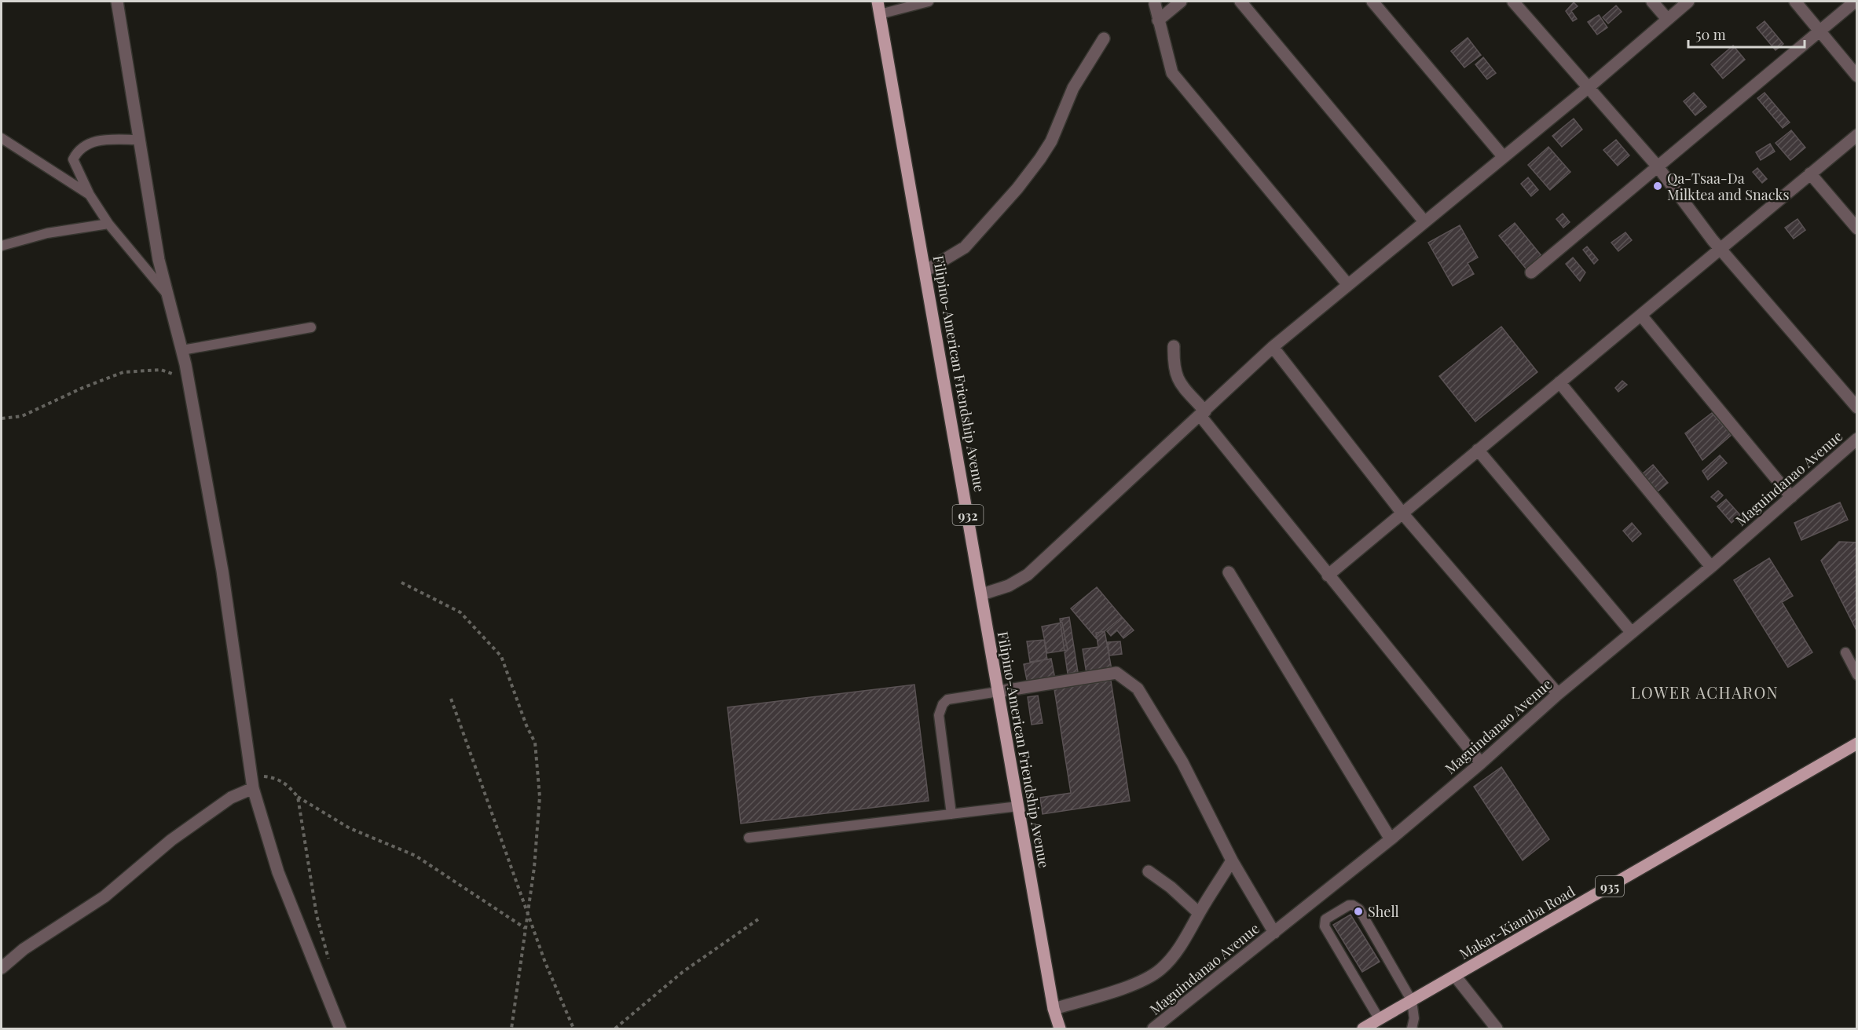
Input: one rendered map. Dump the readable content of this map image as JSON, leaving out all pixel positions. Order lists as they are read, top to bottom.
{
  "streets": {
    "main road": [
      "Filipino-American Friendship Avenue",
      "932",
      "935",
      "Makar-Kiamba Road"
    ],
    "street": ["Maguindanao Avenue"]
  },
  "districts": ["LOWER ACHARON"],
  "places": ["Qa-Tsaa-Da Milktea and Snacks", "Shell"],
  "scale_bar": "50 m"
}
